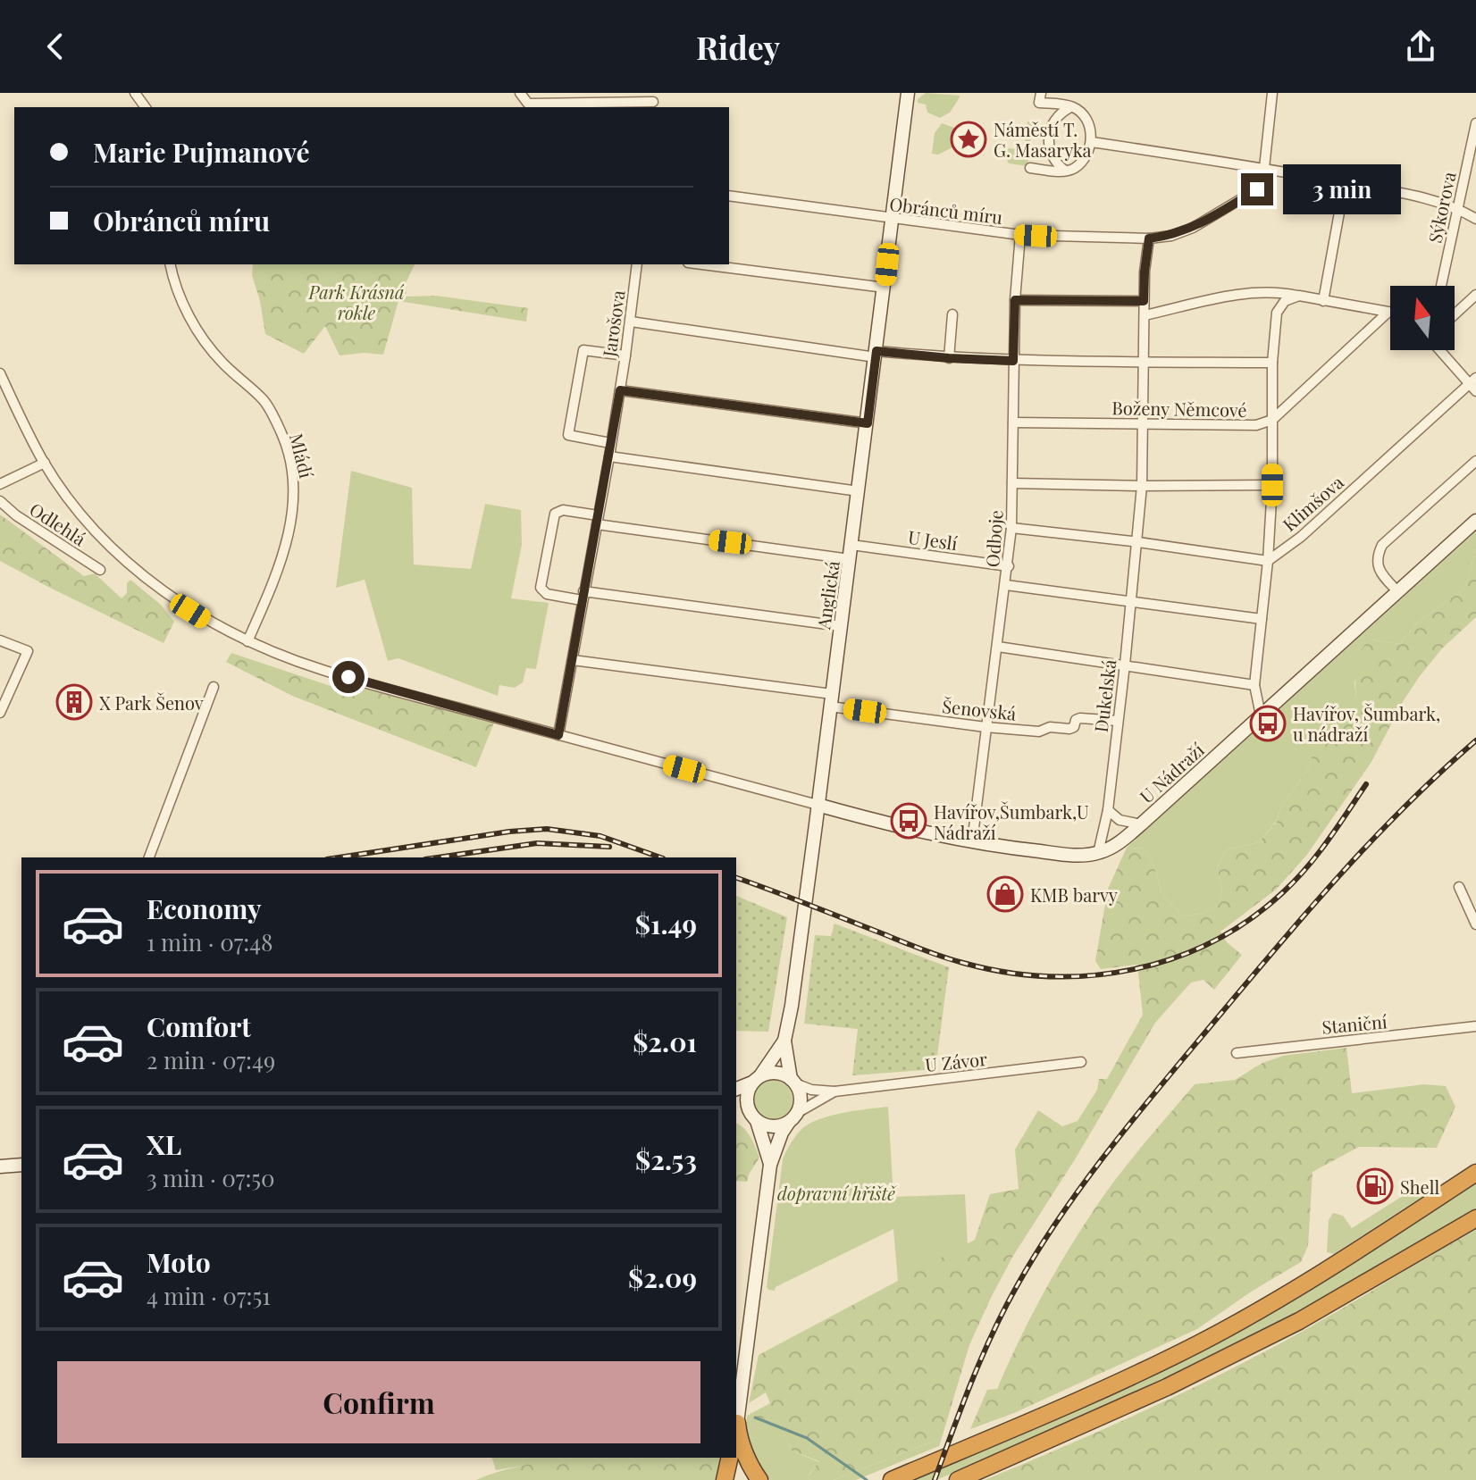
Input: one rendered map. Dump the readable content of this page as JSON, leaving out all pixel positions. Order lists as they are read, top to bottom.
{
  "streets": {
    "street": [
      "Sýkorova",
      "Obránců míru",
      "Jarošova",
      "Boženy Němcové",
      "Mládí",
      "Klimšova",
      "Odlehlá",
      "Odboje",
      "U Jeslí",
      "Anglická",
      "Dukelská",
      "Šenovská",
      "U Nádraží",
      "Staniční",
      "U Závor"
    ]
  },
  "crossings": [
    ["Obránců míru", "Odboje"],
    ["Obránců míru", "Anglická"],
    ["Obránců míru", "Dukelská"],
    ["Jarošova", "Šenovská"],
    ["Boženy Němcové", "Odboje"],
    ["Boženy Němcové", "Dukelská"],
    ["Odboje", "U Jeslí"],
    ["Odboje", "Šenovská"],
    ["U Jeslí", "Anglická"],
    ["Anglická", "Šenovská"],
    ["Anglická", "U Závor"],
    ["Dukelská", "Šenovská"],
    ["Dukelská", "U Nádraží"]
  ],
  "parks": ["Park Krásná rokle", "dopravní hřiště"],
  "places": {
    "place": ["Náměstí T. G. Masaryka"],
    "building": ["X Park Šenov"],
    "bus stop": ["Havířov, Šumbark, u nádraží", "Havířov,Šumbark,U Nádraží"],
    "shop": ["KMB barvy"],
    "fuel station": ["Shell"]
  },
  "north": "top",
  "page": {
    "header": "Ridey",
    "banner": ["Marie Pujmanové", "Obránců míru"],
    "bubble": "3 min",
    "list": [
      {
        "name": "Economy",
        "note": "1 min · 07:48",
        "value": "$1.49"
      },
      {
        "name": "Comfort",
        "note": "2 min · 07:49",
        "value": "$2.01"
      },
      {
        "name": "XL",
        "note": "3 min · 07:50",
        "value": "$2.53"
      },
      {
        "name": "Moto",
        "note": "4 min · 07:51",
        "value": "$2.09"
      }
    ],
    "buttons": "Confirm"
  }
}
